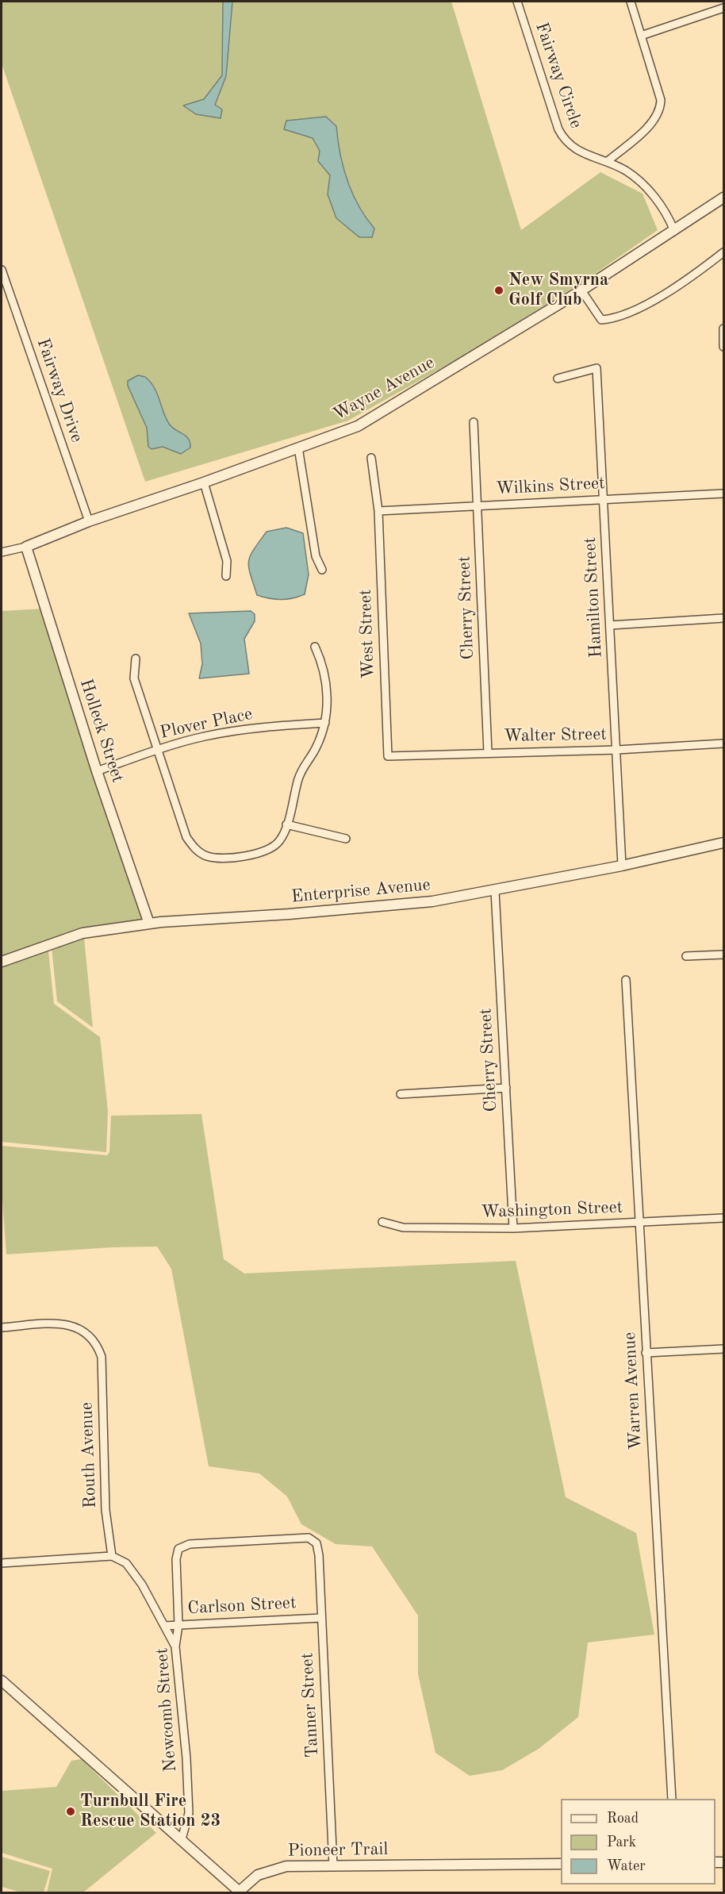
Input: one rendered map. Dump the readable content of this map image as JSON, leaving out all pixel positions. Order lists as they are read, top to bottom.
{
  "streets": {
    "street": [
      "Fairway Circle",
      "Wayne Avenue",
      "Fairway Drive",
      "Wilkins Street",
      "Hamilton Street",
      "Cherry Street",
      "West Street",
      "Plover Place",
      "Holleck Street",
      "Walter Street",
      "Enterprise Avenue",
      "Washington Street",
      "Warren Avenue",
      "Routh Avenue",
      "Carlson Street",
      "Tanner Street",
      "Newcomb Street",
      "Pioneer Trail"
    ]
  },
  "crossings": [
    ["Fairway Circle", "Wayne Avenue"],
    ["Wayne Avenue", "Fairway Drive"],
    ["Wayne Avenue", "Holleck Street"],
    ["Wilkins Street", "Hamilton Street"],
    ["Wilkins Street", "Cherry Street"],
    ["Wilkins Street", "West Street"],
    ["Hamilton Street", "Walter Street"],
    ["Hamilton Street", "Enterprise Avenue"],
    ["Cherry Street", "Walter Street"],
    ["Cherry Street", "Enterprise Avenue"],
    ["Cherry Street", "Washington Street"],
    ["West Street", "Walter Street"],
    ["Plover Place", "Holleck Street"],
    ["Holleck Street", "Enterprise Avenue"],
    ["Washington Street", "Warren Avenue"],
    ["Carlson Street", "Tanner Street"],
    ["Carlson Street", "Newcomb Street"],
    ["Tanner Street", "Newcomb Street"],
    ["Tanner Street", "Pioneer Trail"],
    ["Newcomb Street", "Pioneer Trail"]
  ],
  "places": ["New Smyrna Golf Club", "Turnbull Fire Rescue Station 23"],
  "legend": ["Road", "Park", "Water"]
}
